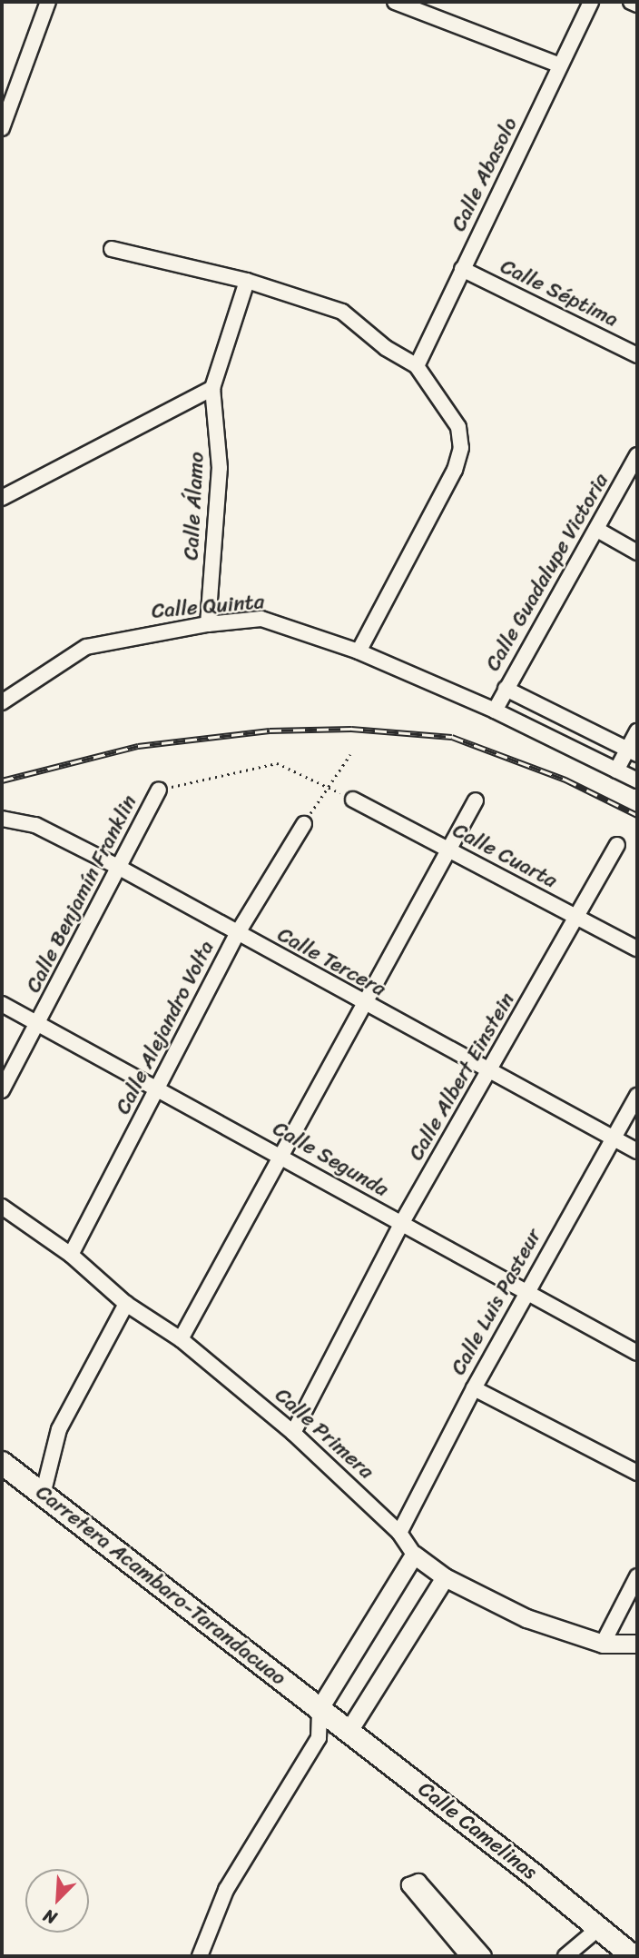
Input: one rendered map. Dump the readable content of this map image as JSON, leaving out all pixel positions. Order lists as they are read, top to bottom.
{
  "streets": {
    "main road": ["Carretera Acambaro-Tarandacuao", "Calle Camelinas"],
    "street": [
      "Calle Abasolo",
      "Calle Séptima",
      "Calle Álamo",
      "Calle Guadalupe Victoria",
      "Calle Quinta",
      "Calle Cuarta",
      "Calle Benjamín Franklin",
      "Calle Tercera",
      "Calle Alejandro Volta",
      "Calle Albert Einstein",
      "Calle Segunda",
      "Calle Luis Pasteur",
      "Calle Primera"
    ]
  },
  "crossings": [
    ["Calle Abasolo", "Calle Séptima"],
    ["Calle Álamo", "Calle Quinta"],
    ["Calle Guadalupe Victoria", "Calle Quinta"],
    ["Calle Cuarta", "Calle Albert Einstein"],
    ["Calle Benjamín Franklin", "Calle Tercera"],
    ["Calle Benjamín Franklin", "Calle Segunda"],
    ["Calle Tercera", "Calle Alejandro Volta"],
    ["Calle Tercera", "Calle Albert Einstein"],
    ["Calle Tercera", "Calle Luis Pasteur"],
    ["Calle Alejandro Volta", "Calle Segunda"],
    ["Calle Alejandro Volta", "Calle Primera"],
    ["Calle Albert Einstein", "Calle Segunda"],
    ["Calle Albert Einstein", "Calle Primera"],
    ["Calle Segunda", "Calle Luis Pasteur"],
    ["Calle Luis Pasteur", "Calle Primera"],
    ["Carretera Acambaro-Tarandacuao", "Calle Camelinas"]
  ],
  "north": "bottom left"
}
